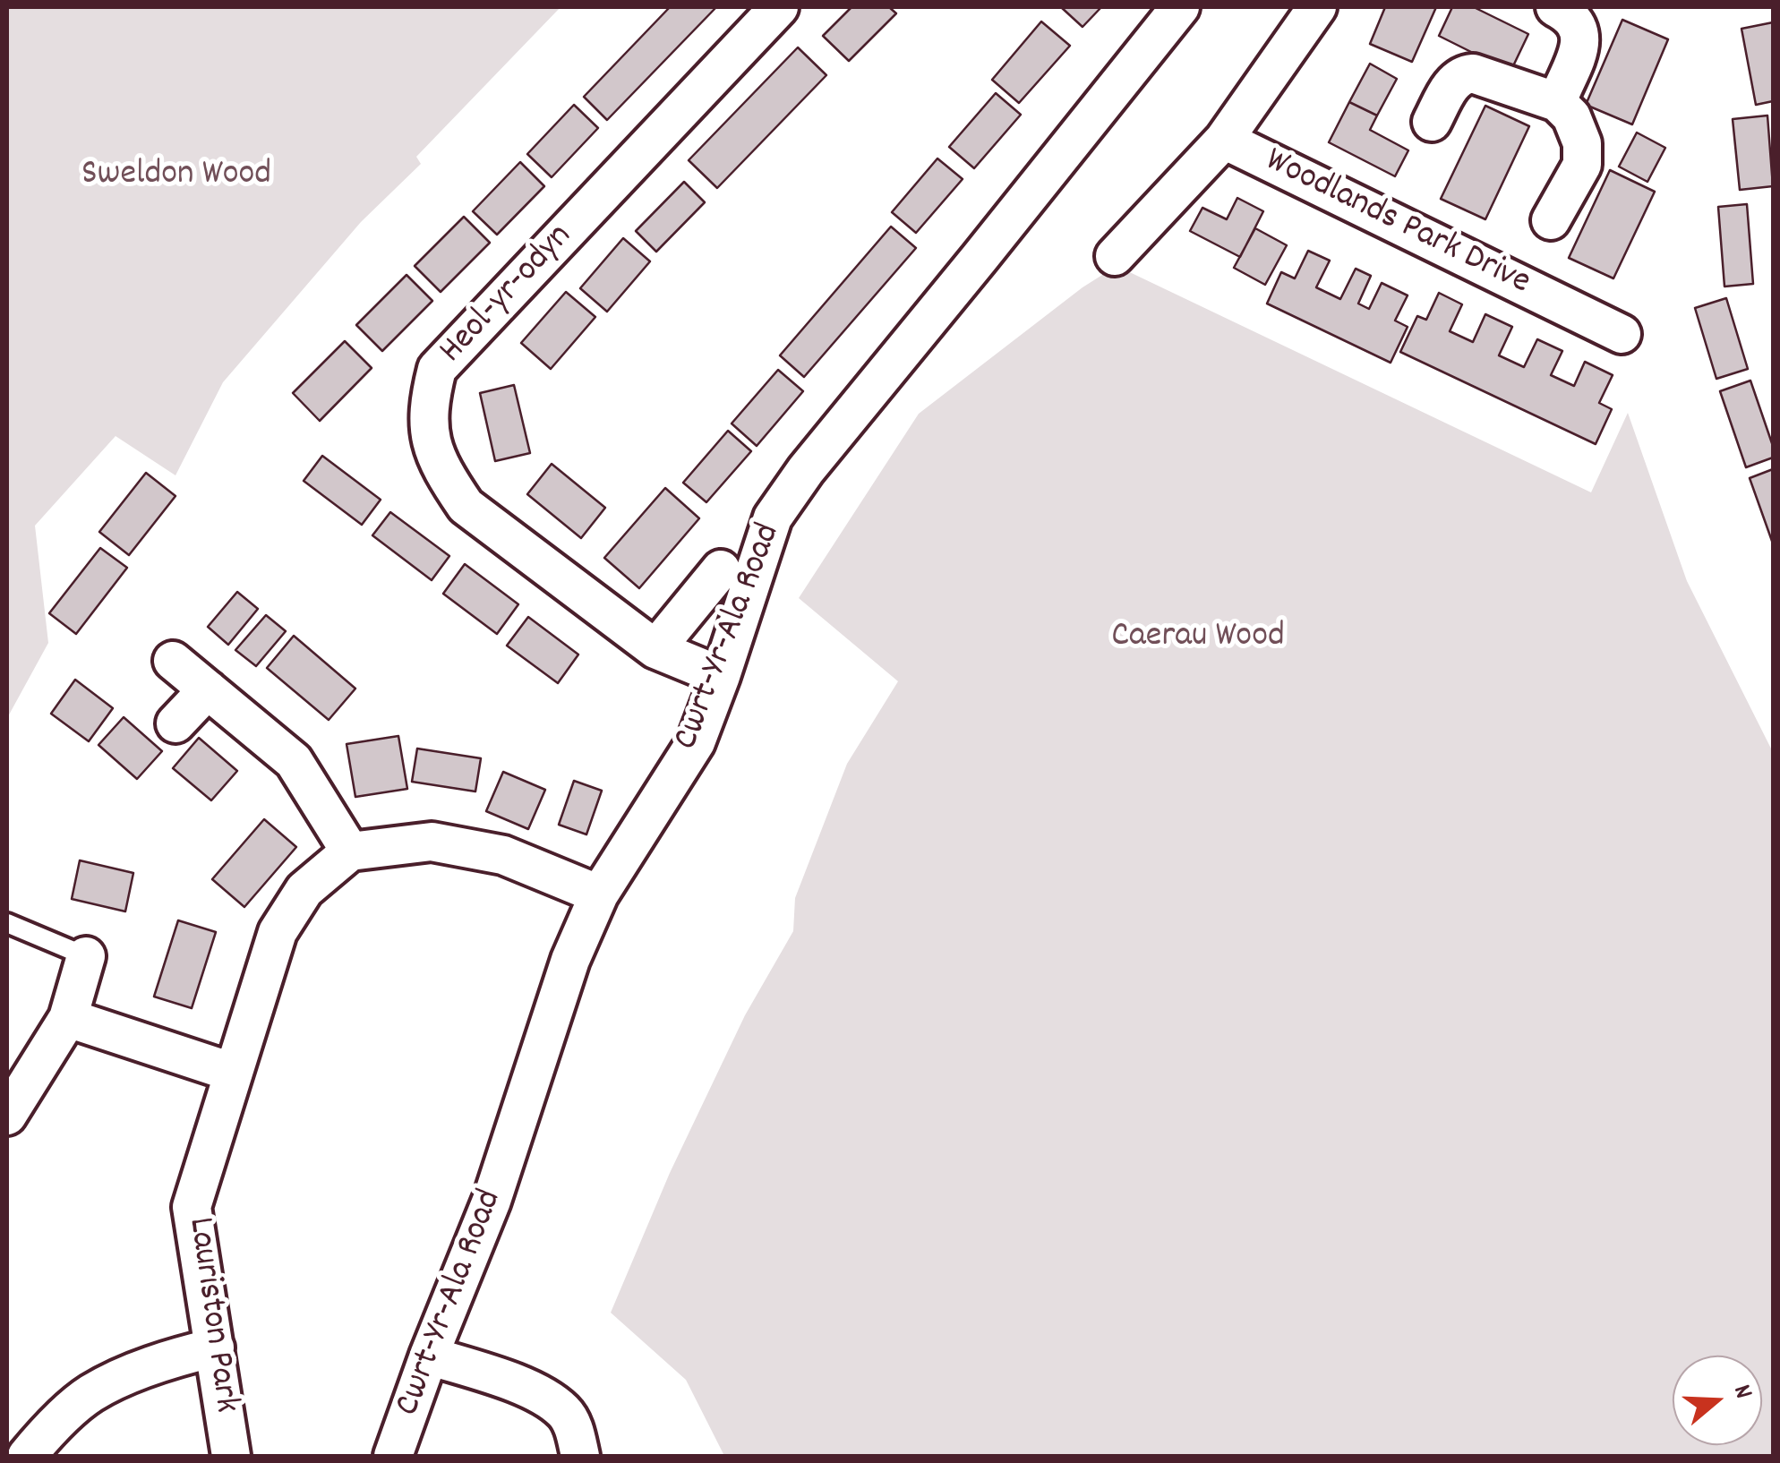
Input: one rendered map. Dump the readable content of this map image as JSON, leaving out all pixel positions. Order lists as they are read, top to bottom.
{
  "streets": {
    "street": [
      "Woodlands Park Drive",
      "Heol-yr-odyn",
      "Cwrt-Yr-Ala Road",
      "Lauriston Park"
    ]
  },
  "crossings": [
    ["Heol-yr-odyn", "Cwrt-Yr-Ala Road"]
  ],
  "parks": ["Sweldon Wood", "Caerau Wood"],
  "north": "right"
}
